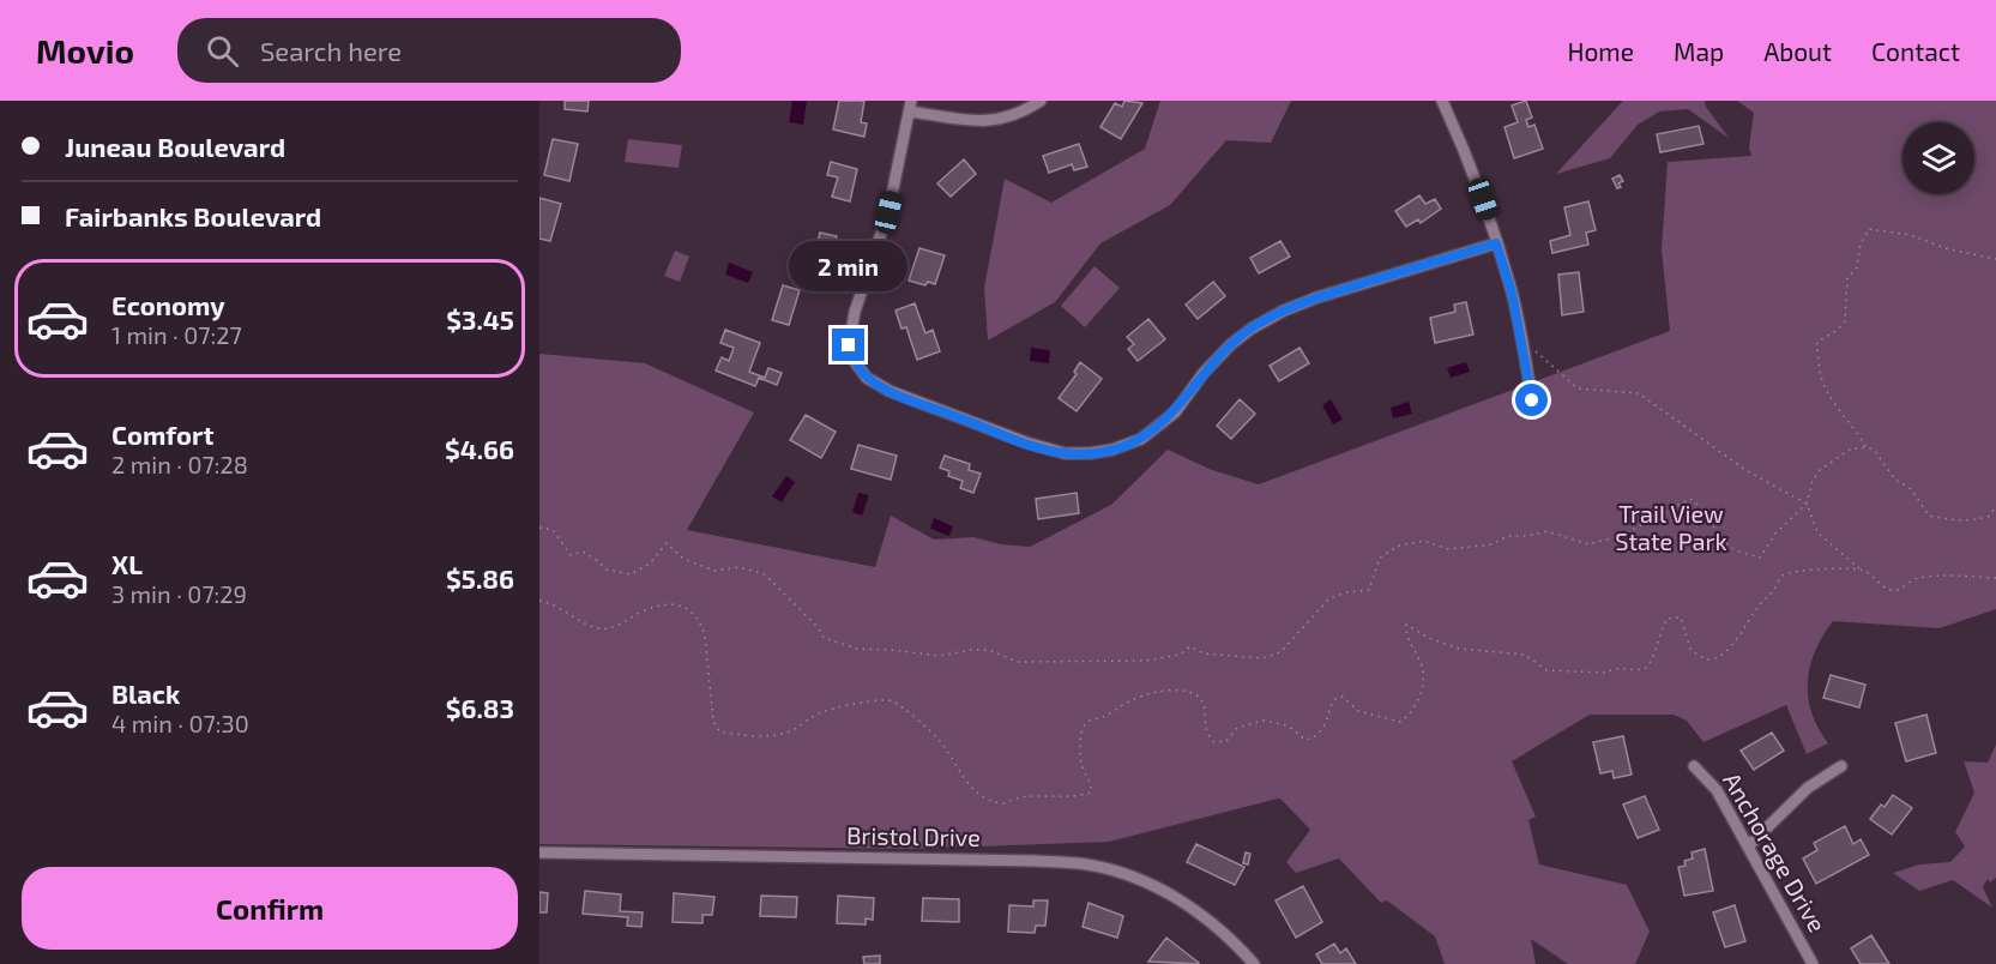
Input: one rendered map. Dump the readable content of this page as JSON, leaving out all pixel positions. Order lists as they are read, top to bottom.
{
  "streets": {
    "street": ["Bristol Drive", "Anchorage Drive"]
  },
  "parks": ["Trail View State Park"],
  "page": {
    "header": "Movio",
    "search": "Search here",
    "nav": [
      "Home",
      "Map",
      "About",
      "Contact"
    ],
    "banner": ["Juneau Boulevard", "Fairbanks Boulevard"],
    "bubble": "2 min",
    "list": [
      {
        "name": "Economy",
        "note": "1 min · 07:27",
        "value": "$3.45"
      },
      {
        "name": "Comfort",
        "note": "2 min · 07:28",
        "value": "$4.66"
      },
      {
        "name": "XL",
        "note": "3 min · 07:29",
        "value": "$5.86"
      },
      {
        "name": "Black",
        "note": "4 min · 07:30",
        "value": "$6.83"
      }
    ],
    "buttons": "Confirm"
  }
}
